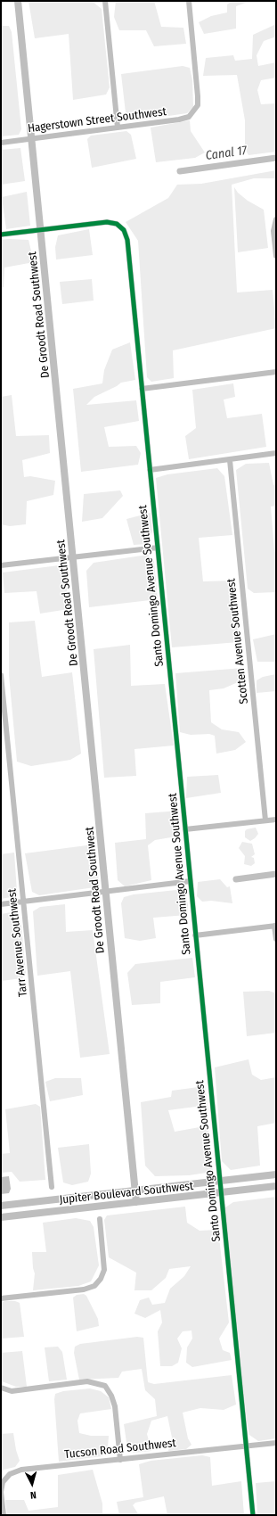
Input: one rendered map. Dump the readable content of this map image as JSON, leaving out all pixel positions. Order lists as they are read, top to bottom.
{
  "streets": {
    "street": [
      "Hagerstown Street Southwest",
      "De Groodt Road Southwest",
      "Santo Domingo Avenue Southwest",
      "Scotten Avenue Southwest",
      "Tarr Avenue Southwest",
      "Jupiter Boulevard Southwest",
      "Tucson Road Southwest"
    ]
  },
  "crossings": [
    ["Hagerstown Street Southwest", "De Groodt Road Southwest"],
    ["De Groodt Road Southwest", "Santo Domingo Avenue Southwest"],
    ["De Groodt Road Southwest", "Jupiter Boulevard Southwest"],
    ["Santo Domingo Avenue Southwest", "Jupiter Boulevard Southwest"],
    ["Santo Domingo Avenue Southwest", "Tucson Road Southwest"]
  ],
  "water": ["Canal 17"],
  "north": "bottom"
}
